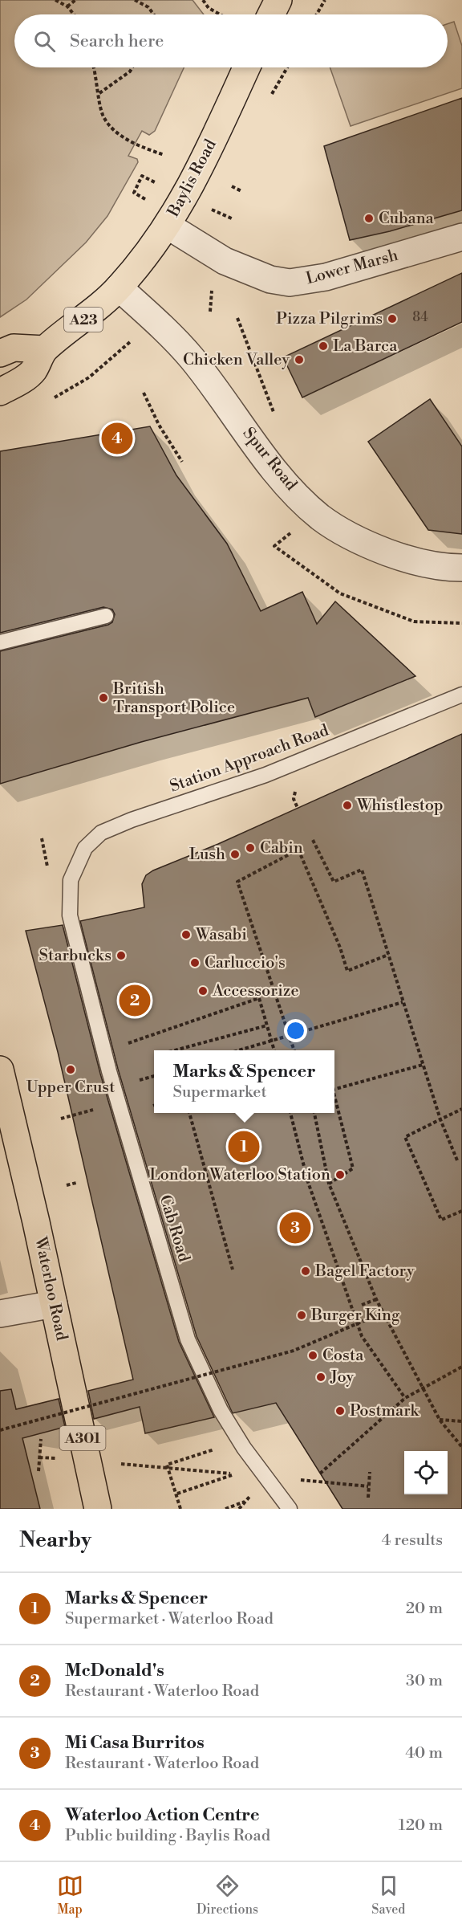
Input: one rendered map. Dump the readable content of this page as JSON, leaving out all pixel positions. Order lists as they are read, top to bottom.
{
  "streets": {
    "main road": [
      "Baylis Road",
      "A23",
      "Waterloo Road",
      "A301"
    ],
    "street": ["Lower Marsh", "Spur Road"],
    "lane": ["Station Approach Road", "Cab Road"]
  },
  "crossings": [
    ["Baylis Road", "Lower Marsh"],
    ["Baylis Road", "Spur Road"],
    ["Station Approach Road", "Cab Road"]
  ],
  "places": [
    "Cubana",
    "Pizza Pilgrims",
    "La Barca",
    "Chicken Valley",
    "British Transport Police",
    "Whistlestop",
    "Cabin",
    "Lush",
    "Wasabi",
    "Starbucks",
    "Carluccio's",
    "Accessorize",
    "Upper Crust",
    "London Waterloo Station",
    "Bagel Factory",
    "Burger King",
    "Costa",
    "Joy",
    "Postmark"
  ],
  "house_numbers": ["84"],
  "page": {
    "search": "Search here",
    "pins": [
      "4",
      "2",
      "1",
      "3"
    ],
    "popup": ["Marks & Spencer", "Supermarket"],
    "heading": ["Nearby", "4 results"],
    "list": [
      {
        "mark": "1",
        "name": "Marks & Spencer",
        "note": "Supermarket · Waterloo Road",
        "value": "20 m"
      },
      {
        "mark": "2",
        "name": "McDonald's",
        "note": "Restaurant · Waterloo Road",
        "value": "30 m"
      },
      {
        "mark": "3",
        "name": "Mi Casa Burritos",
        "note": "Restaurant · Waterloo Road",
        "value": "40 m"
      },
      {
        "mark": "4",
        "name": "Waterloo Action Centre",
        "note": "Public building · Baylis Road",
        "value": "120 m"
      }
    ],
    "nav": ["Map", "Directions", "Saved"]
  }
}
